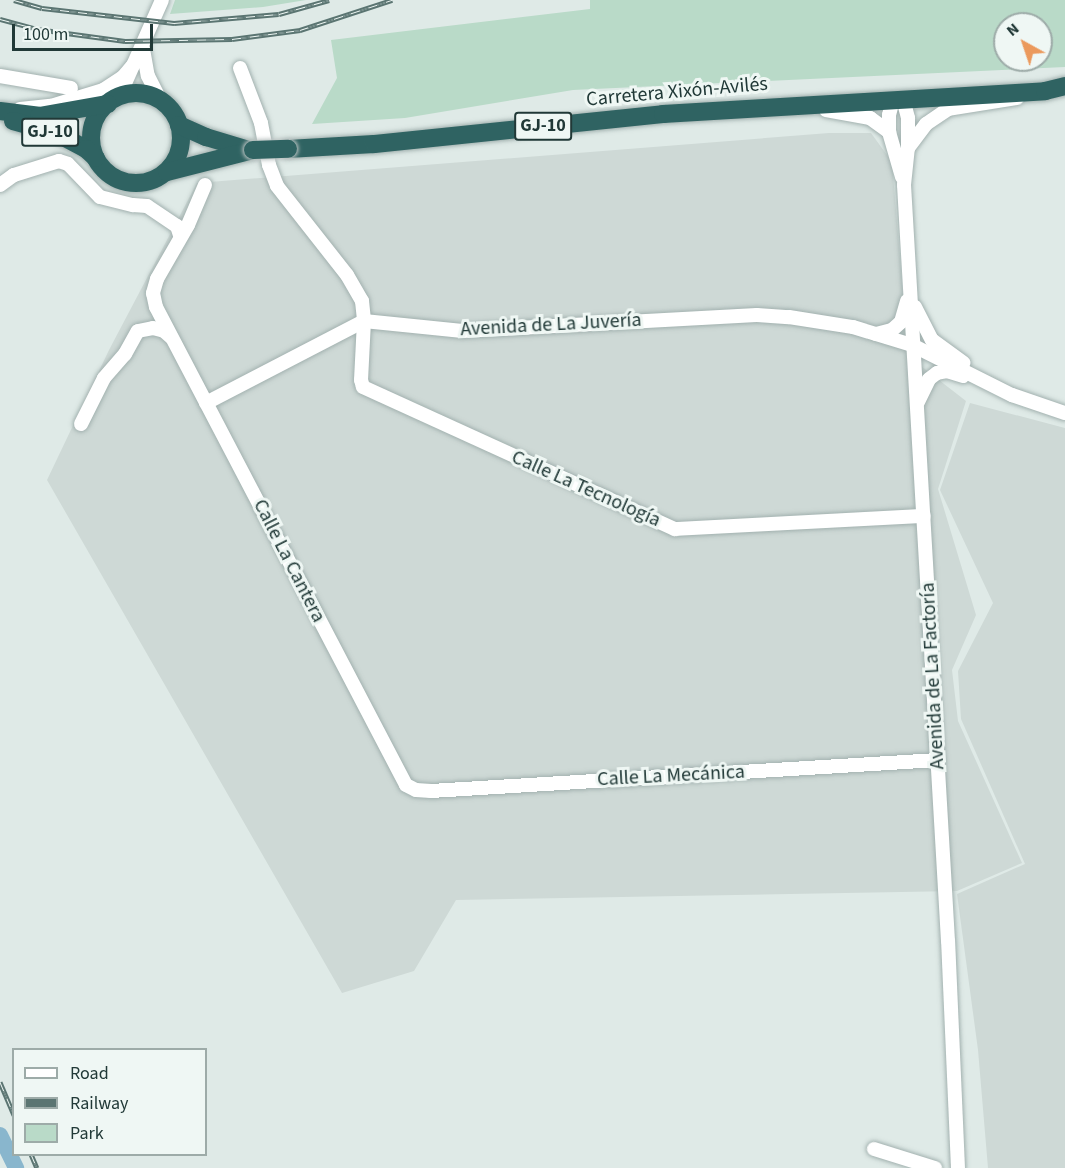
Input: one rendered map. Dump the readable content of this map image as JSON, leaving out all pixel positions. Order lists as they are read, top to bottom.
{
  "streets": {
    "highway": ["Carretera Xixón-Avilés", "GJ-10"],
    "street": [
      "Avenida de La Juvería",
      "Calle La Tecnología",
      "Calle La Cantera",
      "Avenida de La Factoría",
      "Calle La Mecánica"
    ]
  },
  "crossings": [
    ["Carretera Xixón-Avilés", "GJ-10"],
    ["Carretera Xixón-Avilés", "Avenida de La Factoría"],
    ["Avenida de La Juvería", "Calle La Tecnología"],
    ["Avenida de La Juvería", "Avenida de La Factoría"],
    ["Calle La Tecnología", "Avenida de La Factoría"],
    ["Calle La Cantera", "Calle La Mecánica"],
    ["Avenida de La Factoría", "Calle La Mecánica"]
  ],
  "legend": ["Road", "Railway", "Park"],
  "scale_bar": "100 m",
  "north": "top left"
}
